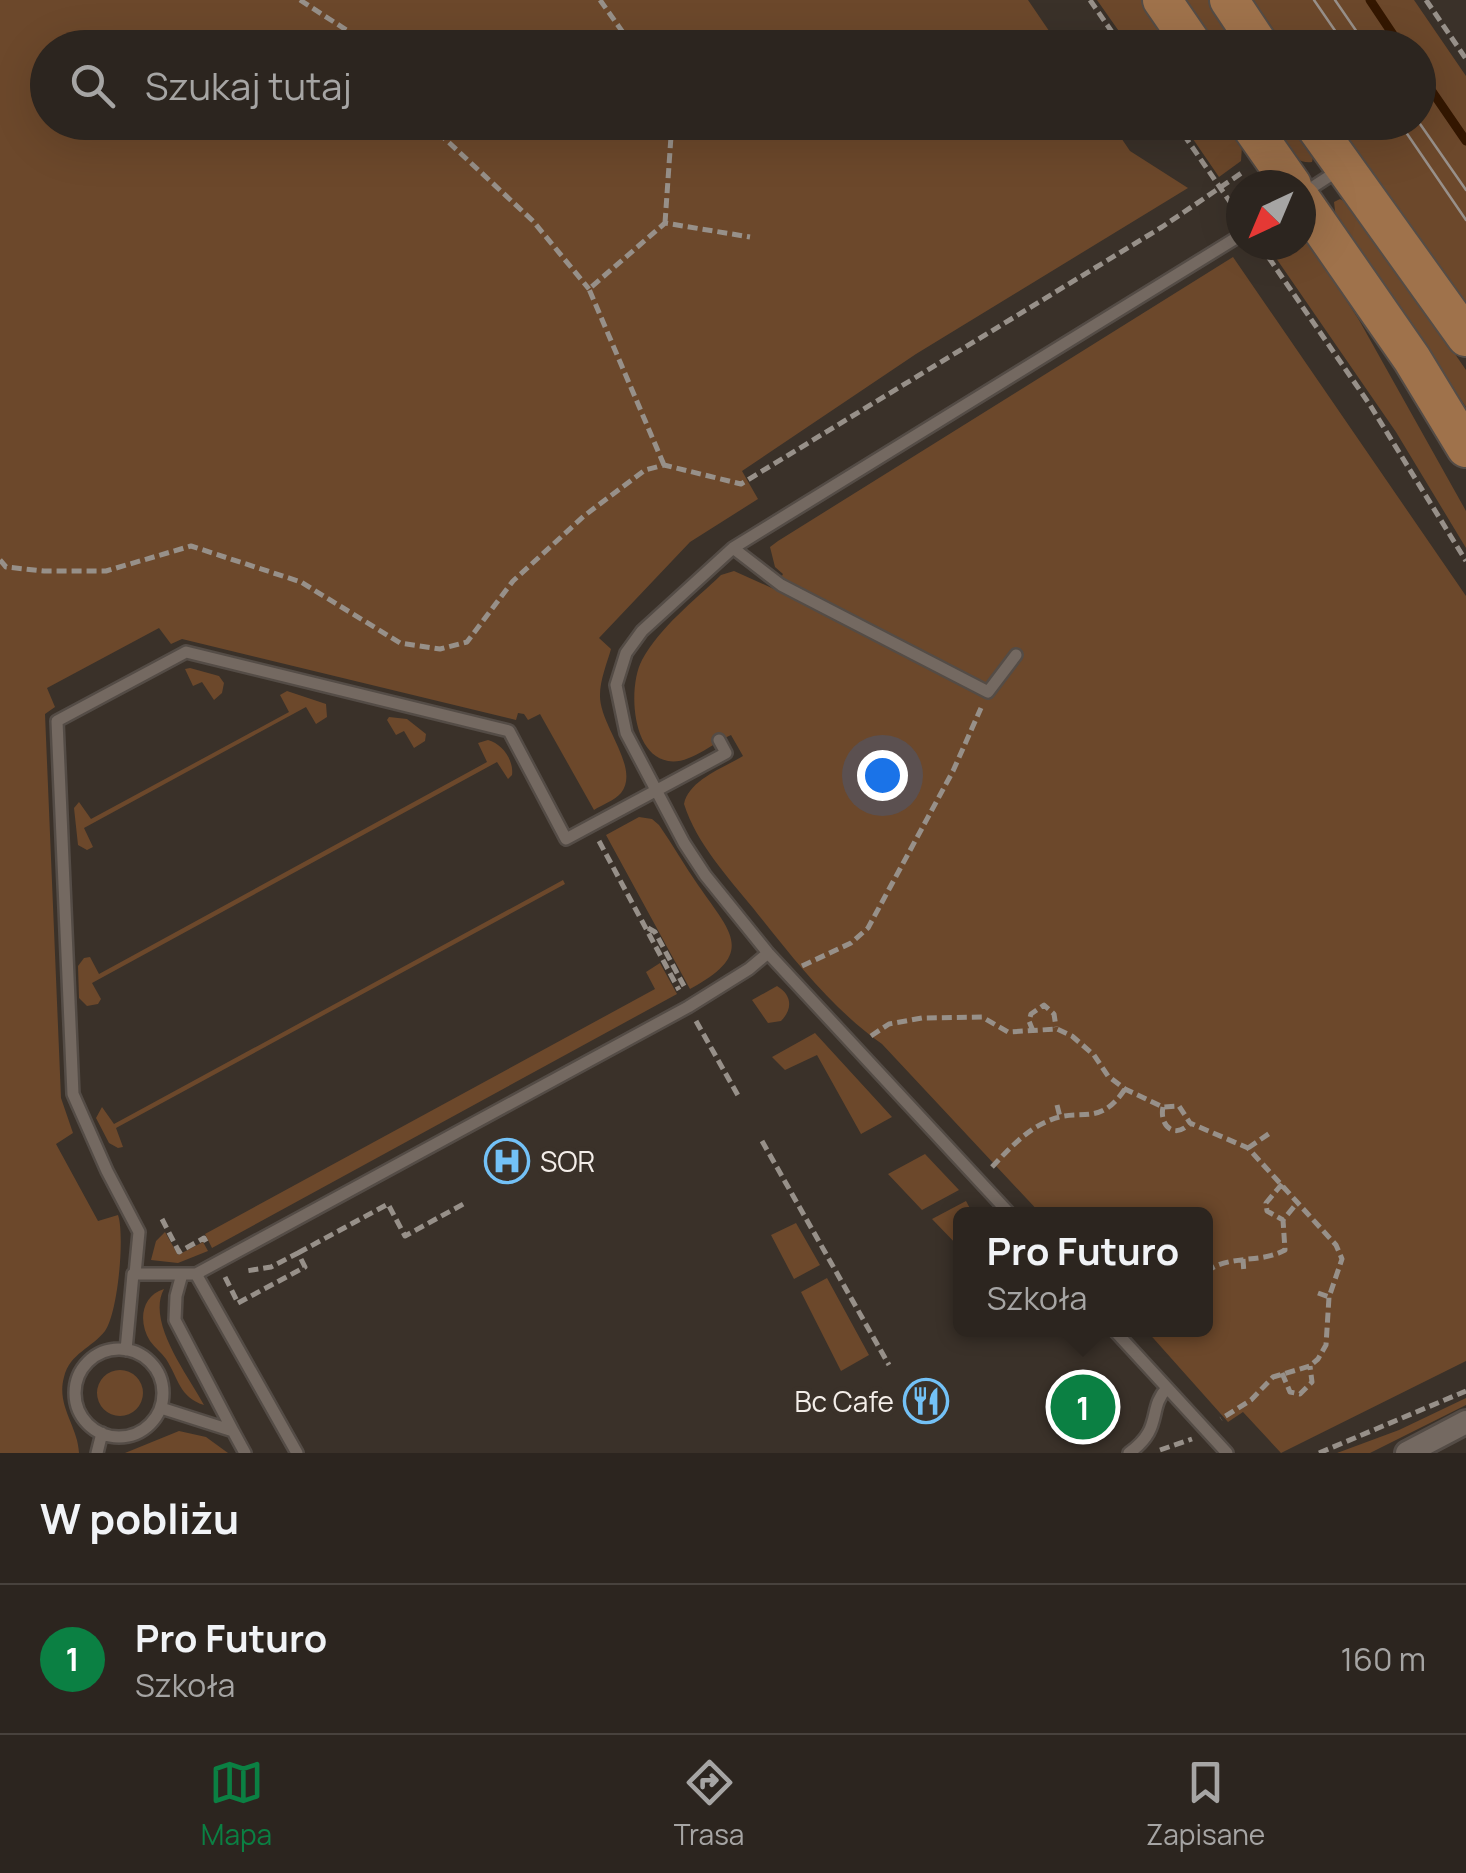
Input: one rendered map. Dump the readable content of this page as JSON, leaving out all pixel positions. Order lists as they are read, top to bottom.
{
  "places": {
    "hospital": ["SOR"],
    "restaurant": ["Bc Cafe"]
  },
  "north": "bottom left",
  "page": {
    "search": "Szukaj tutaj",
    "popup": ["Pro Futuro", "Szkoła"],
    "pins": "1",
    "heading": "W pobliżu",
    "list": [
      {
        "mark": "1",
        "name": "Pro Futuro",
        "note": "Szkoła",
        "value": "160 m"
      }
    ],
    "nav": ["Mapa", "Trasa", "Zapisane"]
  }
}
